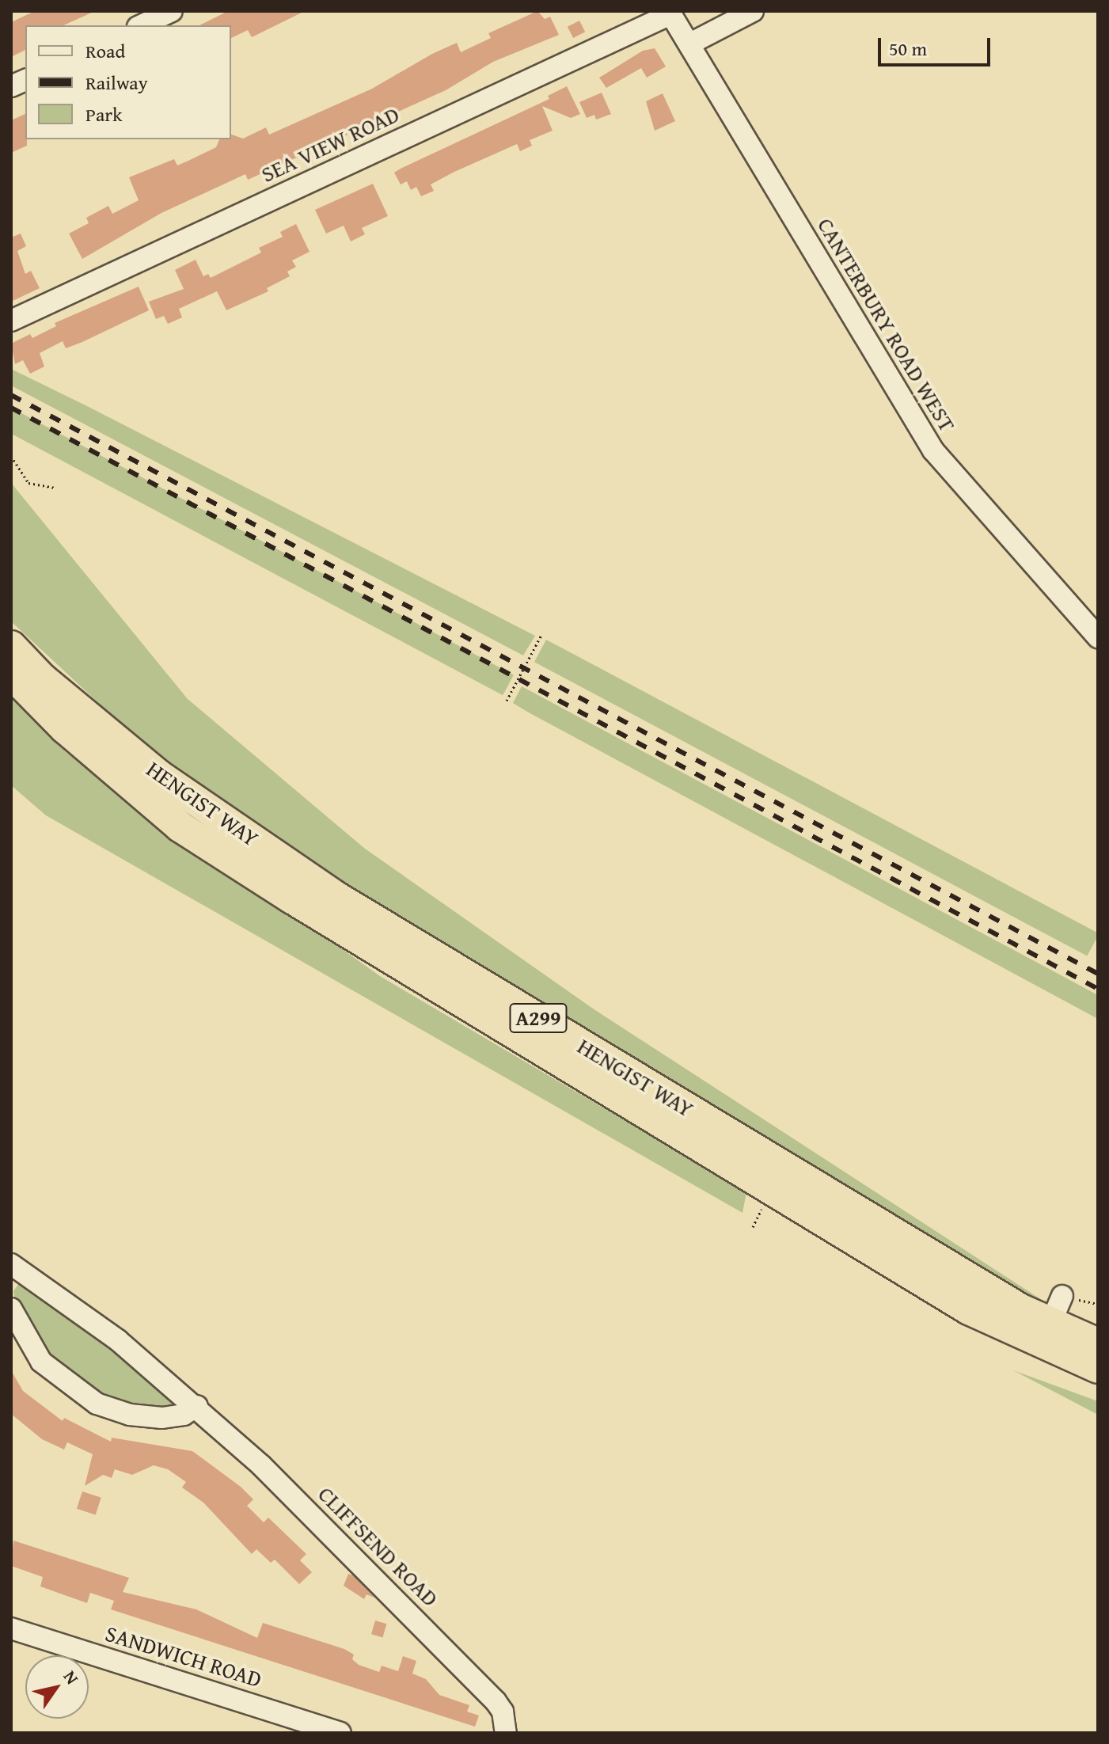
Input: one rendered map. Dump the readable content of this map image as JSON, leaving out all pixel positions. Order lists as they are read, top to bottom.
{
  "streets": {
    "highway": ["HENGIST WAY", "A299"],
    "street": [
      "SEA VIEW ROAD",
      "CANTERBURY ROAD WEST",
      "CLIFFSEND ROAD",
      "SANDWICH ROAD"
    ]
  },
  "crossings": [
    ["SEA VIEW ROAD", "CANTERBURY ROAD WEST"]
  ],
  "legend": ["Road", "Railway", "Park"],
  "scale_bar": "50 m",
  "north": "top right"
}
